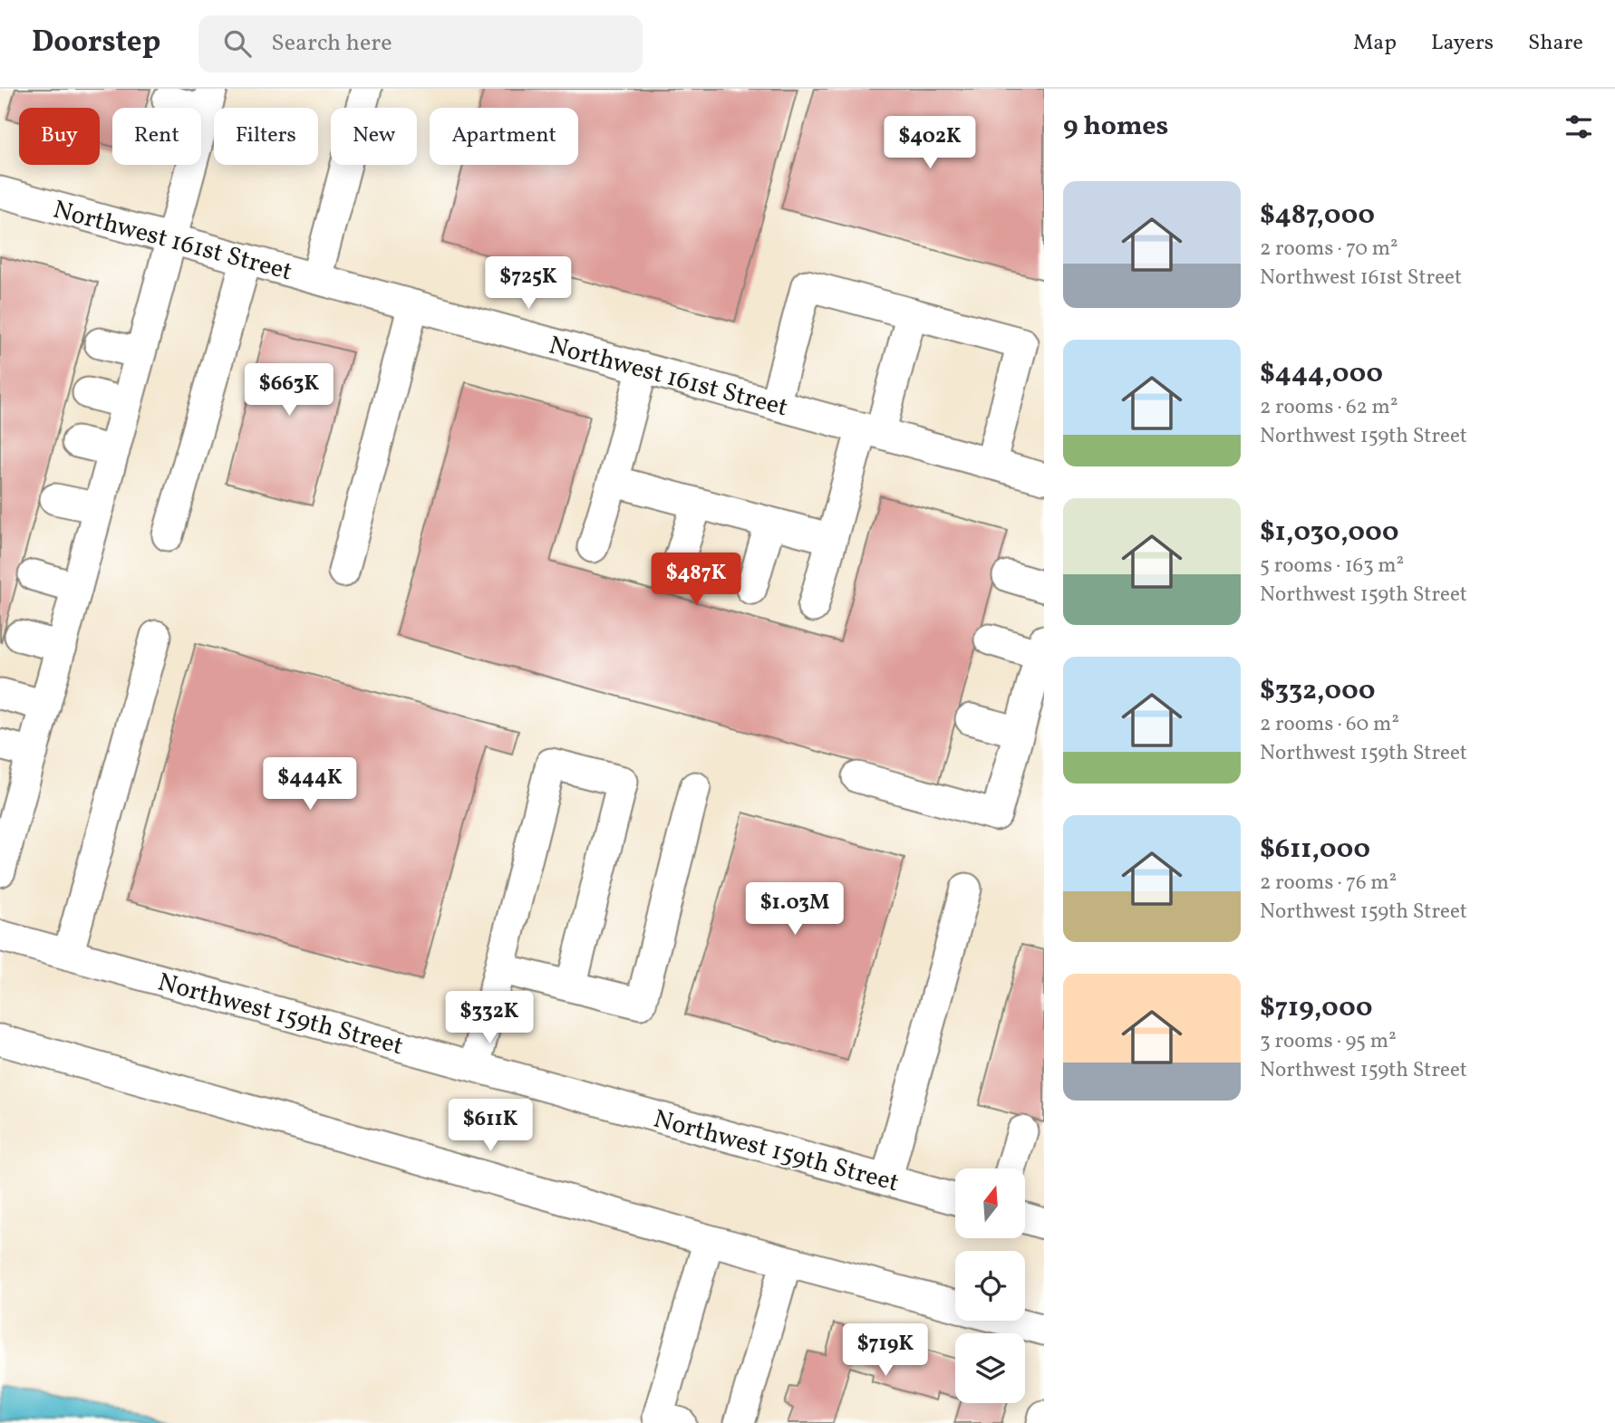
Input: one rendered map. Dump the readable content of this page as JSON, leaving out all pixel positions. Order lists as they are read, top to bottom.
{
  "streets": {
    "street": ["Northwest 161st Street", "Northwest 159th Street"]
  },
  "north": "top",
  "page": {
    "header": "Doorstep",
    "search": "Search here",
    "nav": ["Map", "Layers", "Share"],
    "heading": "9 homes",
    "chip": [
      "Buy",
      "Rent",
      "Filters",
      "New",
      "Apartment"
    ],
    "price": [
      "$402K",
      "$725K",
      "$663K",
      "$487K",
      "$444K",
      "$1.03M",
      "$332K",
      "$611K",
      "$719K"
    ],
    "list": [
      {
        "name": "$487,000",
        "note": "2 rooms · 70 m² · Northwest 161st Street"
      },
      {
        "name": "$444,000",
        "note": "2 rooms · 62 m² · Northwest 159th Street"
      },
      {
        "name": "$1,030,000",
        "note": "5 rooms · 163 m² · Northwest 159th Street"
      },
      {
        "name": "$332,000",
        "note": "2 rooms · 60 m² · Northwest 159th Street"
      },
      {
        "name": "$611,000",
        "note": "2 rooms · 76 m² · Northwest 159th Street"
      },
      {
        "name": "$719,000",
        "note": "3 rooms · 95 m² · Northwest 159th Street"
      }
    ]
  }
}
